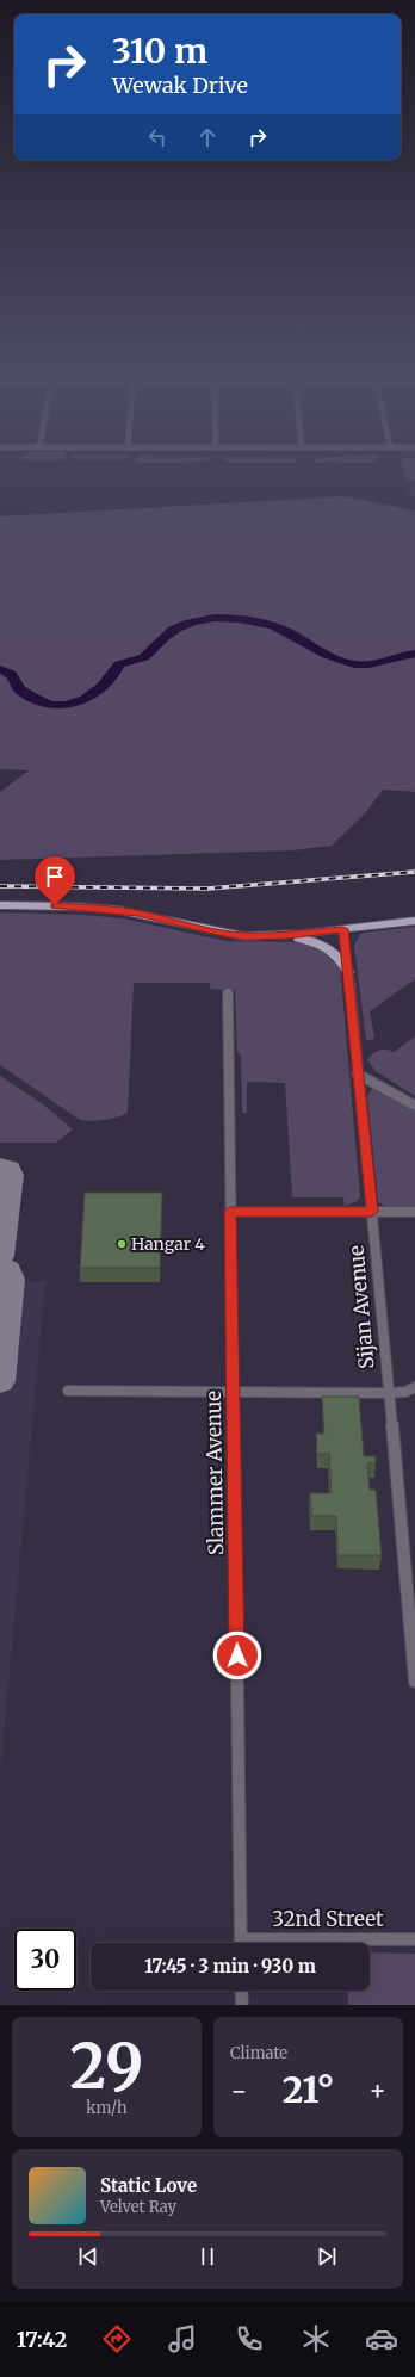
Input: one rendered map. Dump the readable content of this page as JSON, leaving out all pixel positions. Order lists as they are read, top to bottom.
{
  "streets": {
    "street": ["Sijan Avenue", "Slammer Avenue", "32nd Street"]
  },
  "places": ["Hangar 4"],
  "page": {
    "turn": ["310 m", "Wewak Drive"],
    "limit": "30",
    "trip": "17:45 · 3 min · 930 m",
    "tile": [
      ["29", "km/h"],
      "Climate"
    ],
    "heat": ["−", "21°", "+"],
    "song": ["Static Love", "Velvet Ray"],
    "tabs": "17:42"
  }
}
